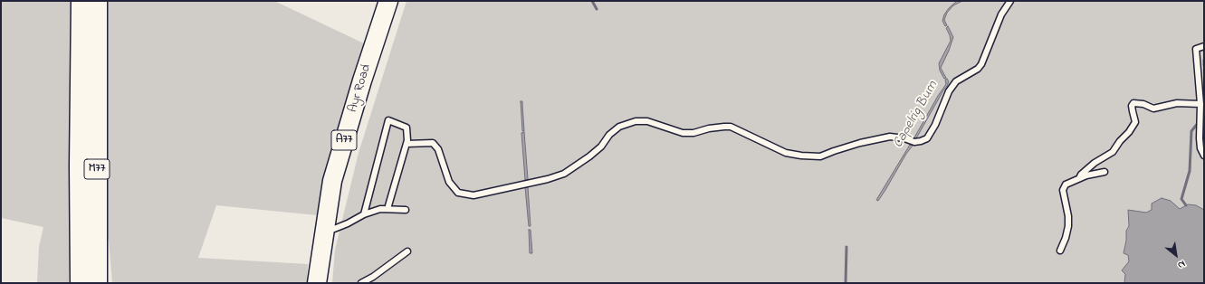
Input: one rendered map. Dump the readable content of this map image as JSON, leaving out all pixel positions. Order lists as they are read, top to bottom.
{
  "streets": {
    "highway": ["M77"],
    "main road": ["Ayr Road", "A77"]
  },
  "water": ["Capelrig Burn"],
  "north": "bottom right"
}
